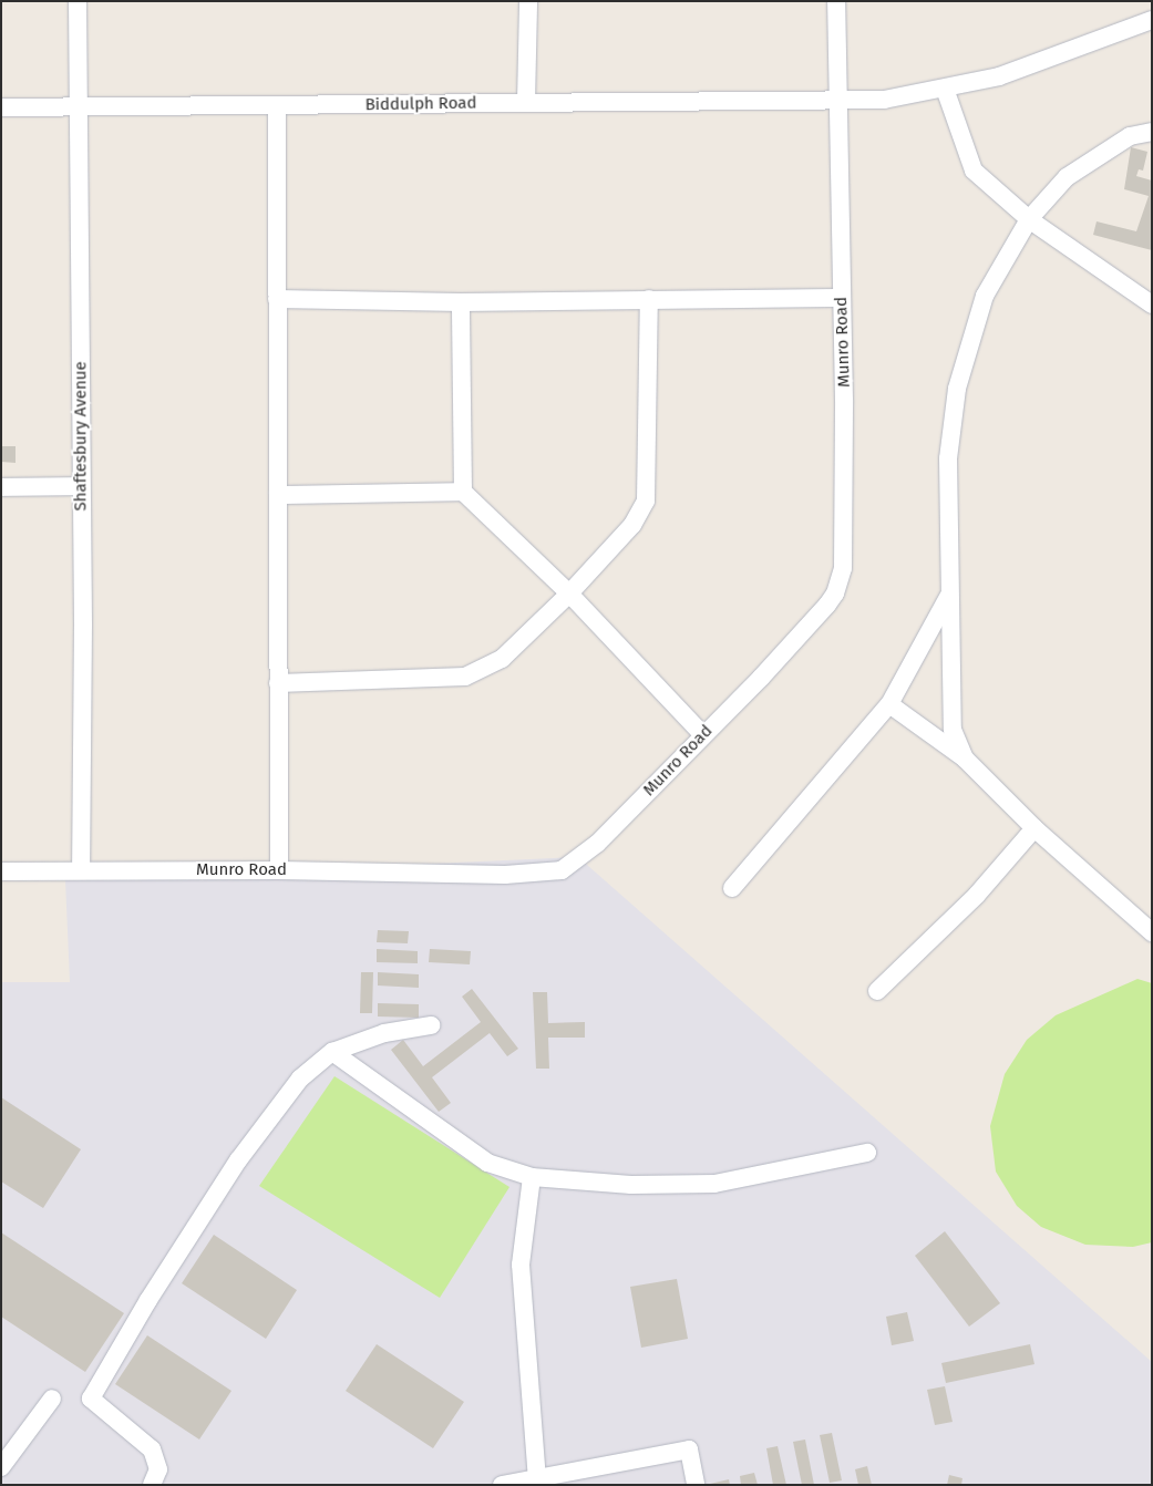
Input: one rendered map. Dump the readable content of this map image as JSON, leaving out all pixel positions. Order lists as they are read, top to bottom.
{
  "streets": {
    "street": ["Biddulph Road", "Munro Road", "Shaftesbury Avenue"]
  },
  "crossings": [
    ["Biddulph Road", "Munro Road"],
    ["Biddulph Road", "Shaftesbury Avenue"],
    ["Munro Road", "Shaftesbury Avenue"]
  ]
}
